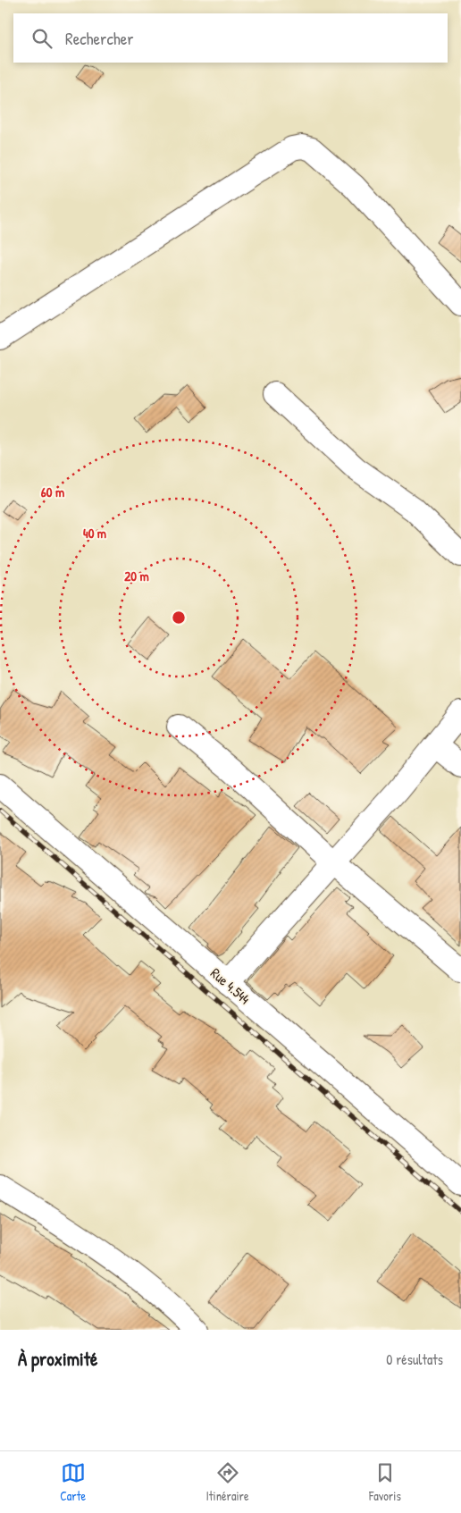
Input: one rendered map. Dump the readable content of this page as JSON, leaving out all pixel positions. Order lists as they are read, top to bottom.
{
  "streets": {
    "street": ["Rue 4.544"]
  },
  "page": {
    "search": "Rechercher",
    "heading": ["À proximité", "0 résultats"],
    "nav": ["Carte", "Itinéraire", "Favoris"]
  },
  "rings": ["60 m", "40 m", "20 m"]
}
